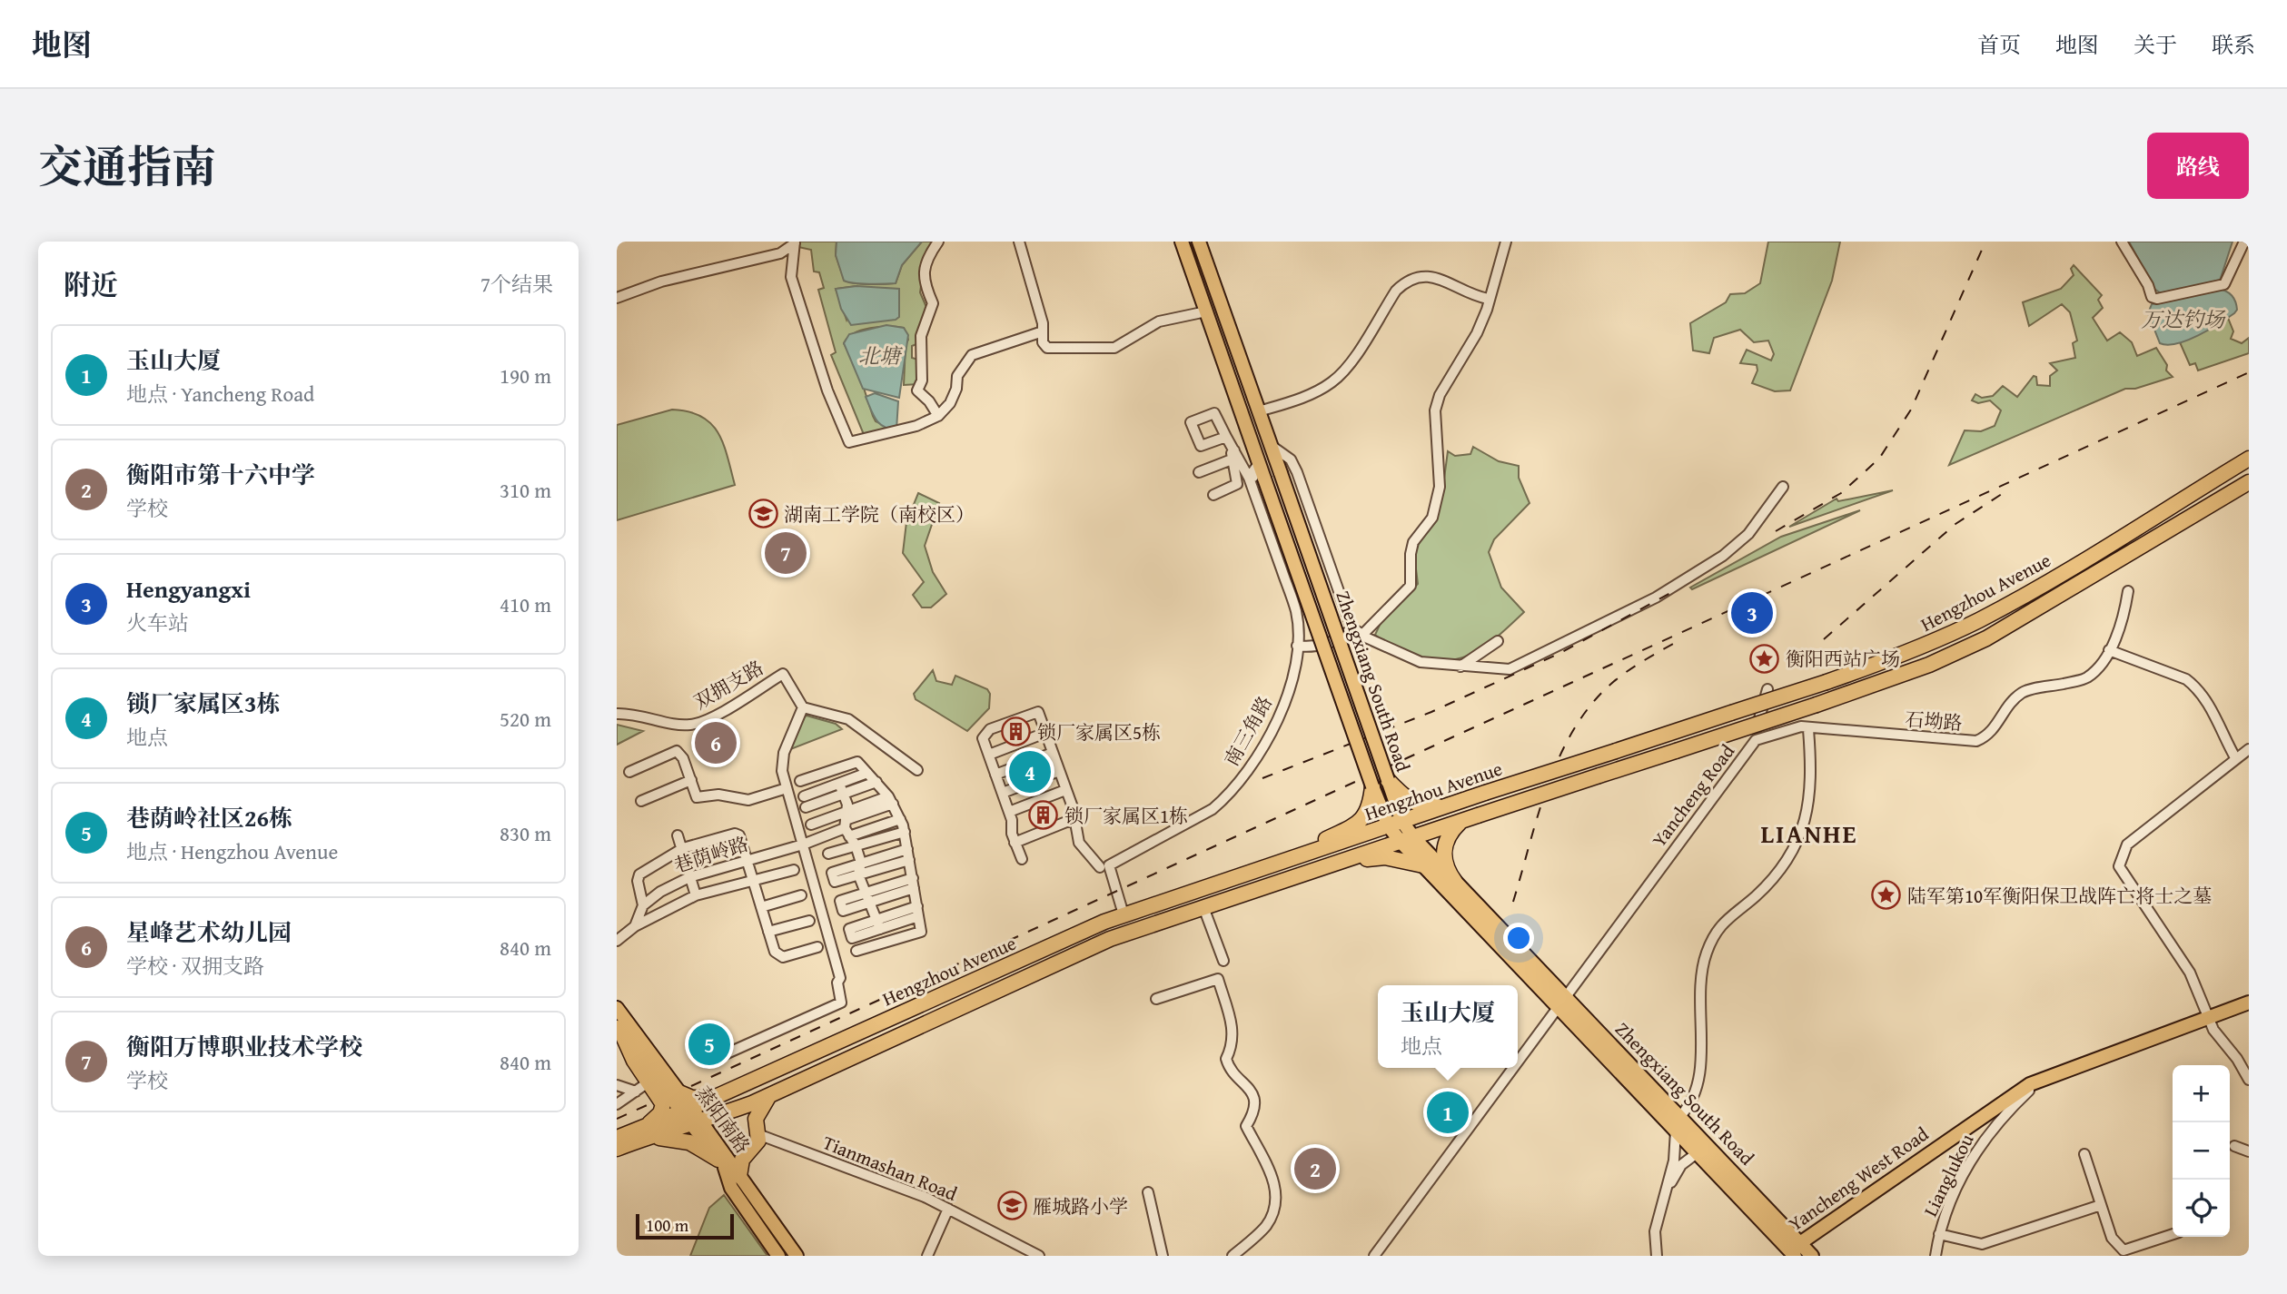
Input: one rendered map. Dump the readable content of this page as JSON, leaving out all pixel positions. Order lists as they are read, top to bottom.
{
  "streets": {
    "highway": ["Hengzhou Avenue"],
    "main road": ["Zhengxiang South Road", "蒸阳南路", "Yancheng West Road"],
    "street": [
      "双拥支路",
      "石坳路",
      "南三角路",
      "Yancheng Road",
      "巷荫岭路",
      "Tianmashan Road",
      "Lianglukou"
    ]
  },
  "crossings": [
    ["Hengzhou Avenue", "Zhengxiang South Road"],
    ["Hengzhou Avenue", "南三角路"],
    ["Hengzhou Avenue", "蒸阳南路"],
    ["Zhengxiang South Road", "Yancheng Road"],
    ["Zhengxiang South Road", "Yancheng West Road"],
    ["石坳路", "Yancheng Road"],
    ["Lianglukou", "Yancheng West Road"]
  ],
  "districts": ["LIANHE"],
  "water": ["万达钓场", "北塘"],
  "places": {
    "school or university": ["湖南工学院（南校区）", "雁城路小学"],
    "place": ["衡阳西站广场", "陆军第10军衡阳保卫战阵亡将士之墓"],
    "building": ["锁厂家属区5栋", "锁厂家属区1栋"]
  },
  "scale_bar": "100 m",
  "page": {
    "header": "地图",
    "nav": [
      "首页",
      "地图",
      "关于",
      "联系"
    ],
    "title": "交通指南",
    "buttons": "路线",
    "heading": ["附近", "7个结果"],
    "list": [
      {
        "mark": "1",
        "name": "玉山大厦",
        "note": "地点 · Yancheng Road",
        "value": "190 m"
      },
      {
        "mark": "2",
        "name": "衡阳市第十六中学",
        "note": "学校",
        "value": "310 m"
      },
      {
        "mark": "3",
        "name": "Hengyangxi",
        "note": "火车站",
        "value": "410 m"
      },
      {
        "mark": "4",
        "name": "锁厂家属区3栋",
        "note": "地点",
        "value": "520 m"
      },
      {
        "mark": "5",
        "name": "巷荫岭社区26栋",
        "note": "地点 · Hengzhou Avenue",
        "value": "830 m"
      },
      {
        "mark": "6",
        "name": "星峰艺术幼儿园",
        "note": "学校 · 双拥支路",
        "value": "840 m"
      },
      {
        "mark": "7",
        "name": "衡阳万博职业技术学校",
        "note": "学校",
        "value": "840 m"
      }
    ],
    "pins": [
      "7",
      "3",
      "6",
      "4",
      "5",
      "1",
      "2"
    ],
    "popup": ["玉山大厦", "地点"],
    "map_buttons": ["+", "−"],
    "scale": "100 m"
  }
}
